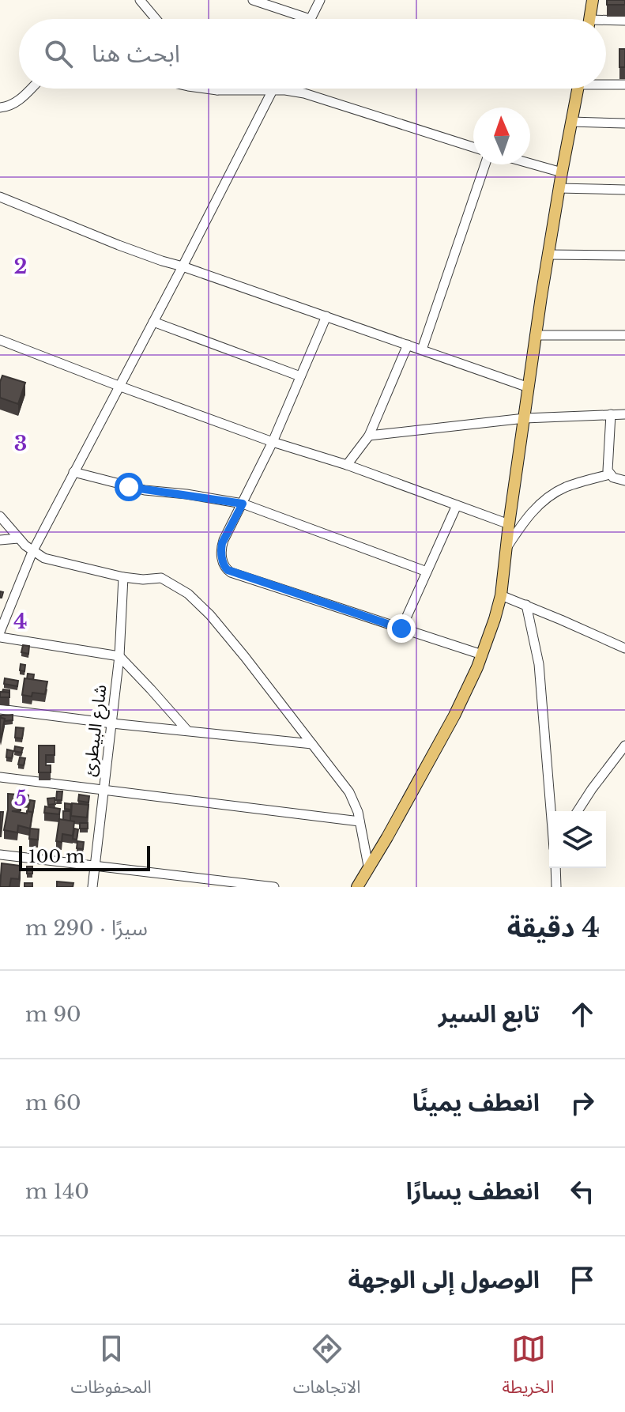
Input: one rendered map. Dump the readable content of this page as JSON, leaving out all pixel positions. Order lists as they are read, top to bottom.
{
  "streets": {
    "street": ["شارع البيطرئ"]
  },
  "scale_bar": "100 m",
  "north": "top",
  "page": {
    "search": "ابحث هنا",
    "scale": "100 m",
    "heading": ["4 دقيقة", "سيرًا · 290 m"],
    "list": [
      ["تابع السير", "90 m"],
      ["انعطف يمينًا", "60 m"],
      ["انعطف يسارًا", "140 m"],
      "الوصول إلى الوجهة"
    ],
    "nav": ["الخريطة", "الاتجاهات", "المحفوظات"]
  },
  "grid": {
    "rows": [
      "2",
      "3",
      "4",
      "5"
    ]
  }
}
